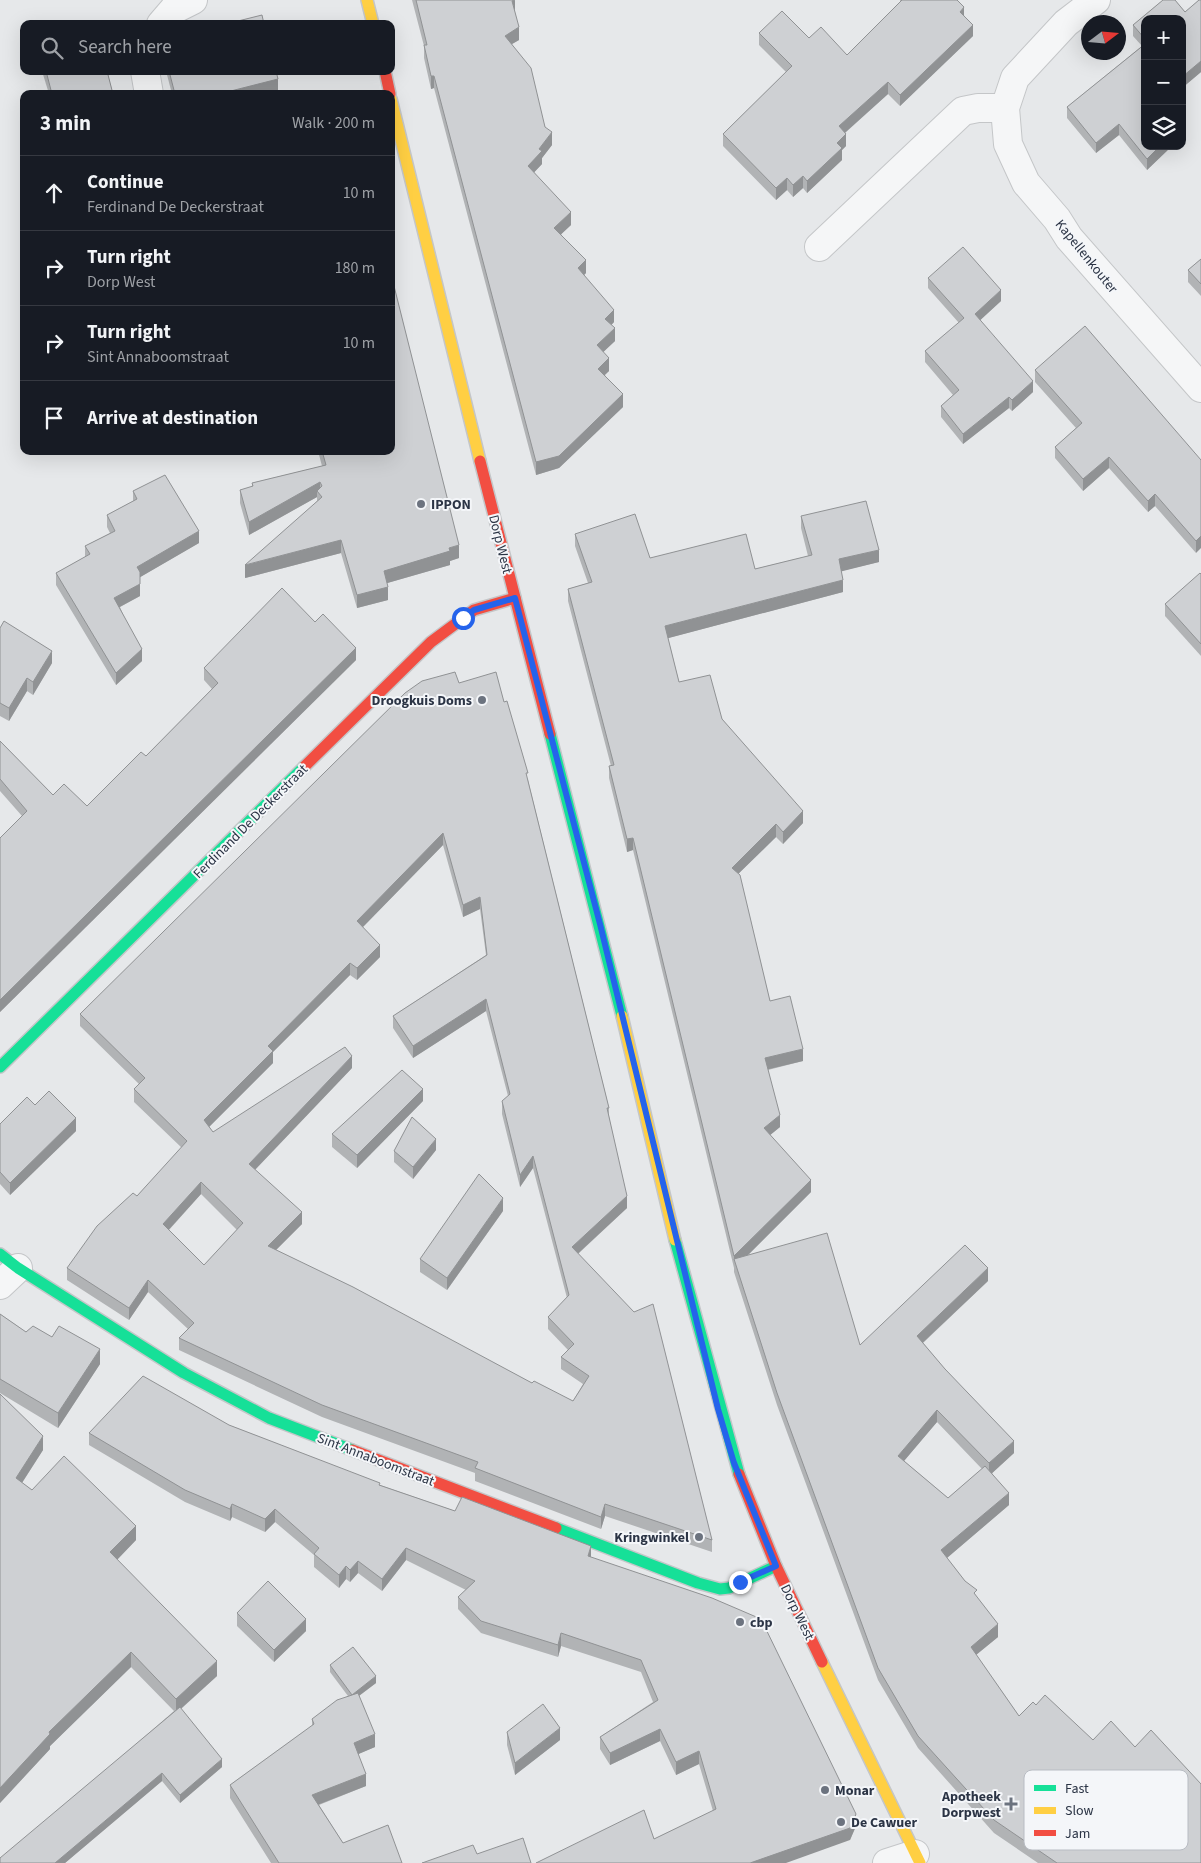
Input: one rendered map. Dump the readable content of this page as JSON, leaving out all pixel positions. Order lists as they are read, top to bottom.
{
  "streets": {
    "main road": ["Dorp West", "Ferdinand De Deckerstraat", "Sint Annaboomstraat"],
    "street": ["Kapellenkouter"]
  },
  "crossings": [
    ["Dorp West", "Ferdinand De Deckerstraat"],
    ["Dorp West", "Sint Annaboomstraat"]
  ],
  "places": {
    "other": [
      "IPPON",
      "Droogkuis Doms",
      "Kringwinkel",
      "cbp",
      "Monar",
      "De Cawuer"
    ],
    "health": ["Apotheek Dorpwest"]
  },
  "legend": ["Fast", "Slow", "Jam"],
  "north": "right",
  "page": {
    "map_buttons": ["+", "−"],
    "search": "Search here",
    "heading": ["3 min", "Walk · 200 m"],
    "list": [
      ["Continue", "Ferdinand De Deckerstraat", "10 m"],
      ["Turn right", "Dorp West", "180 m"],
      ["Turn right", "Sint Annaboomstraat", "10 m"],
      "Arrive at destination"
    ]
  }
}
